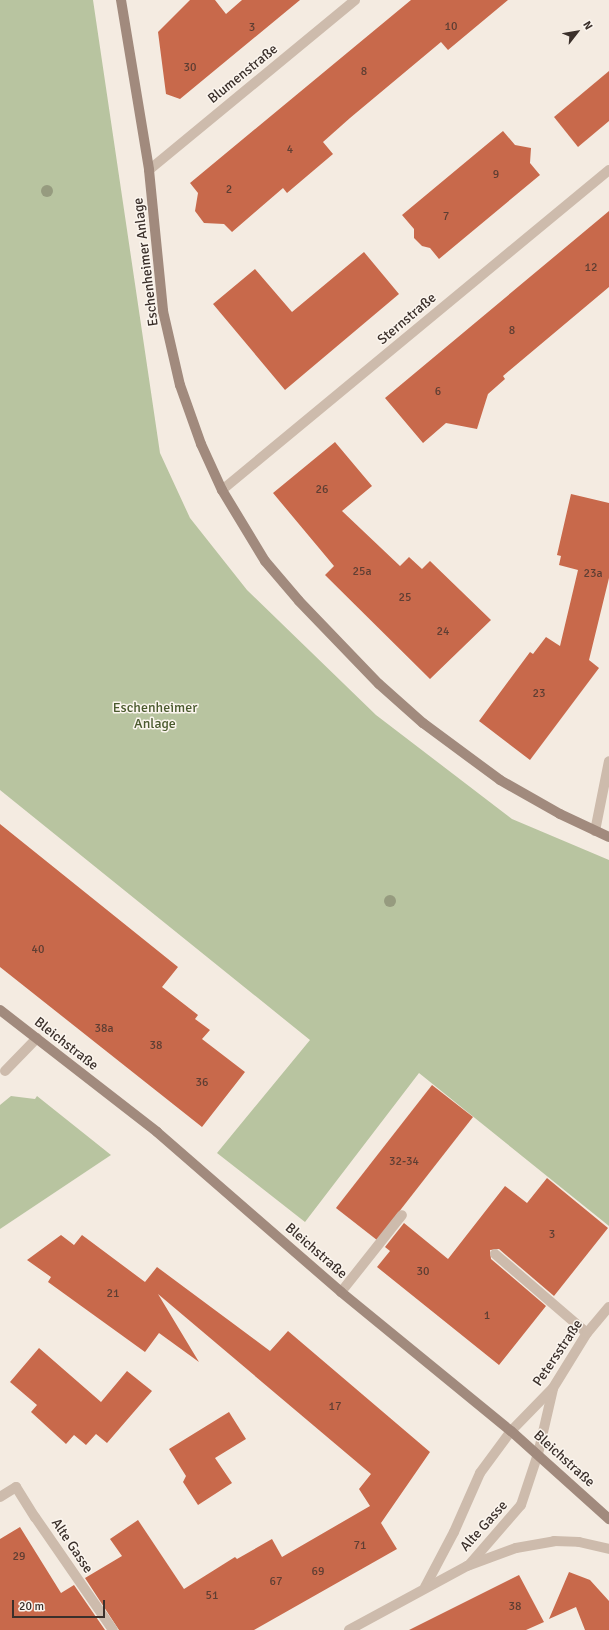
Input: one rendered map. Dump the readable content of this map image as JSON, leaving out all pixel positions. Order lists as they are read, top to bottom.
{
  "streets": {
    "main road": ["Eschenheimer Anlage", "Bleichstraße"],
    "street": [
      "Blumenstraße",
      "Sternstraße",
      "Petersstraße",
      "Alte Gasse"
    ]
  },
  "crossings": [
    ["Blumenstraße", "Eschenheimer Anlage"],
    ["Eschenheimer Anlage", "Sternstraße"],
    ["Bleichstraße", "Petersstraße"],
    ["Bleichstraße", "Alte Gasse"],
    ["Petersstraße", "Alte Gasse"]
  ],
  "parks": ["Eschenheimer Anlage"],
  "house_numbers": [
    "10",
    "3",
    "30",
    "8",
    "4",
    "9",
    "2",
    "7",
    "12",
    "8",
    "6",
    "26",
    "25a",
    "23a",
    "25",
    "24",
    "23",
    "40",
    "38a",
    "38",
    "36",
    "32-34",
    "3",
    "30",
    "21",
    "1",
    "17",
    "71",
    "29",
    "69",
    "67",
    "51",
    "38"
  ],
  "scale_bar": "20 m",
  "north": "top right"
}
